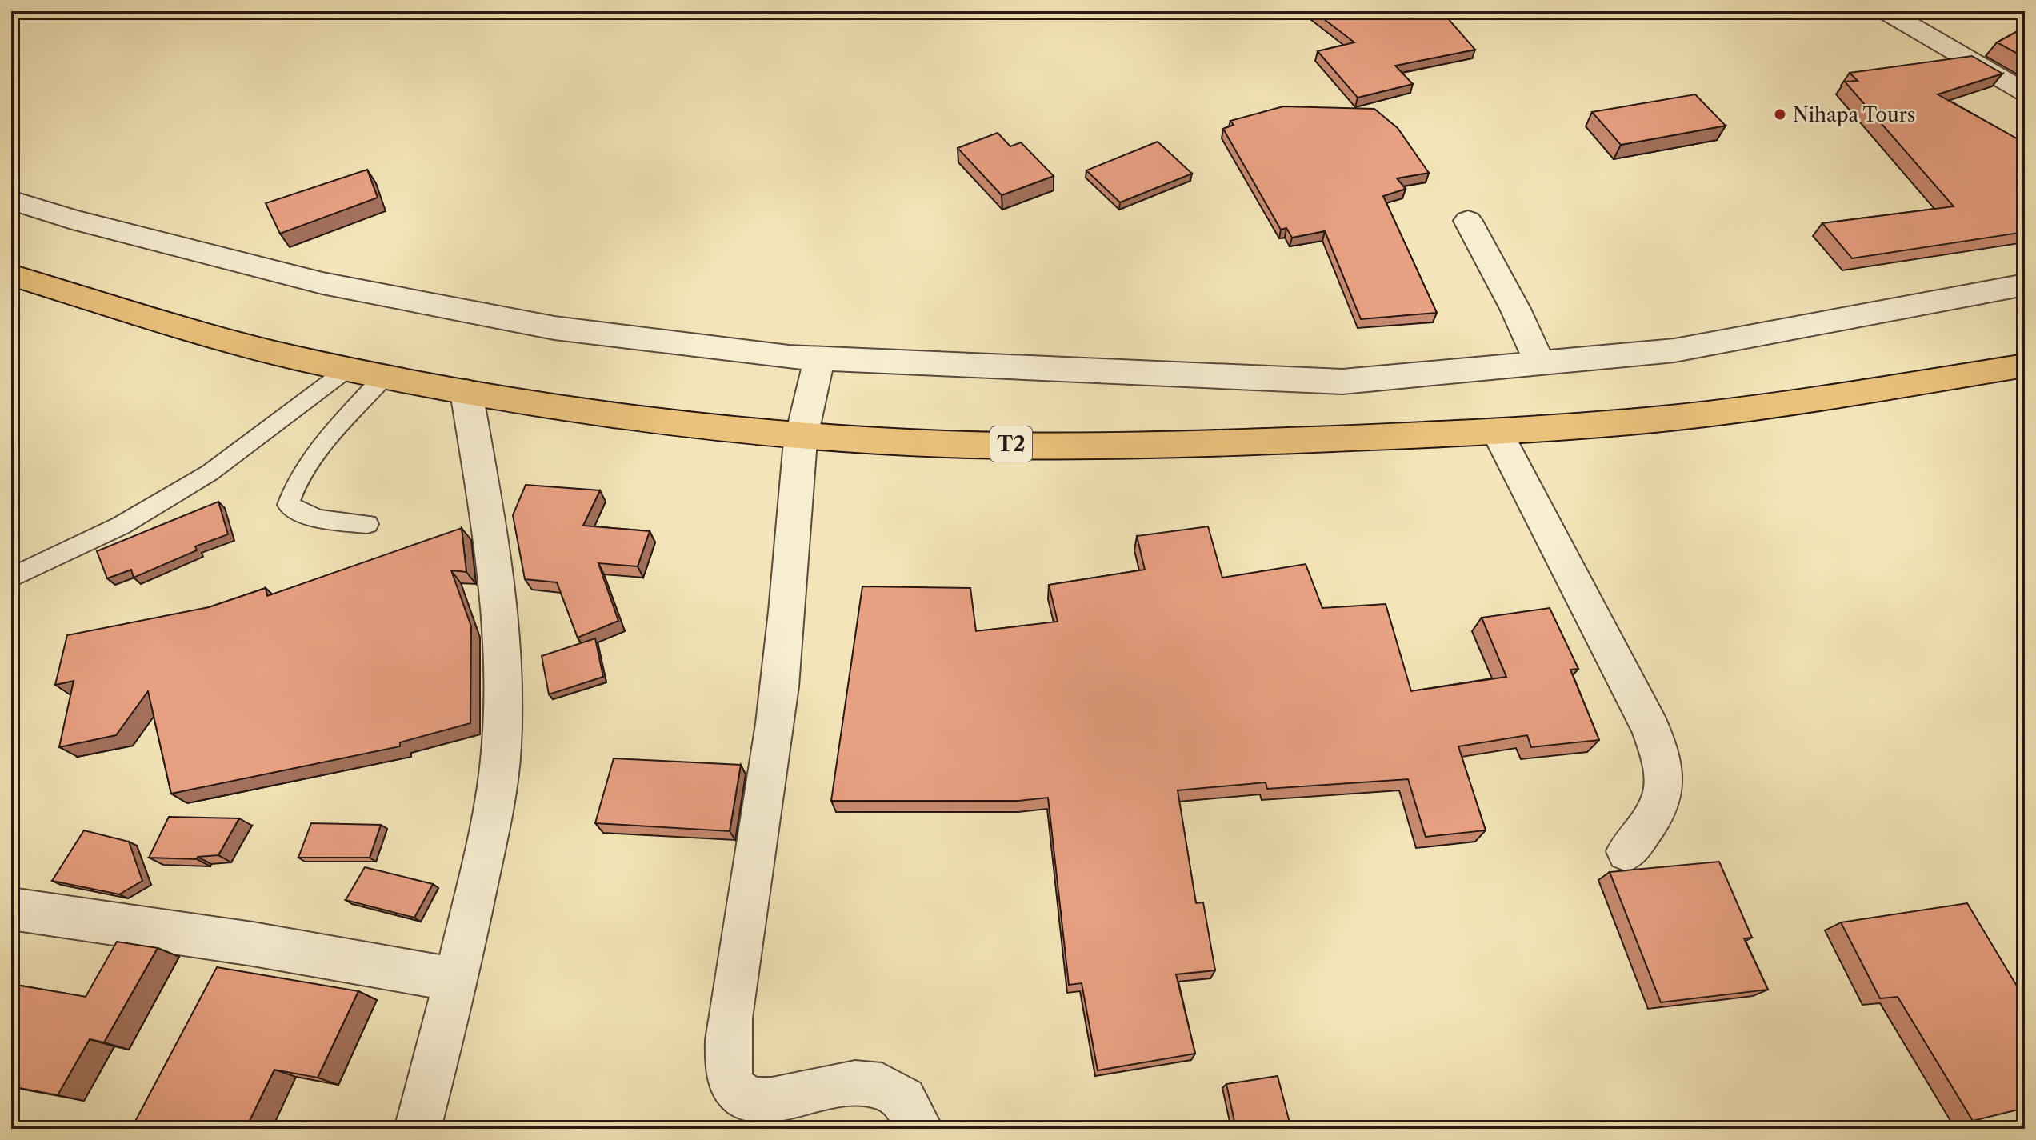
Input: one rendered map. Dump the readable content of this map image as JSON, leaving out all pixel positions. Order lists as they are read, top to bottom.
{
  "streets": {
    "highway": ["T2"]
  },
  "places": ["Nihapa Tours"]
}
